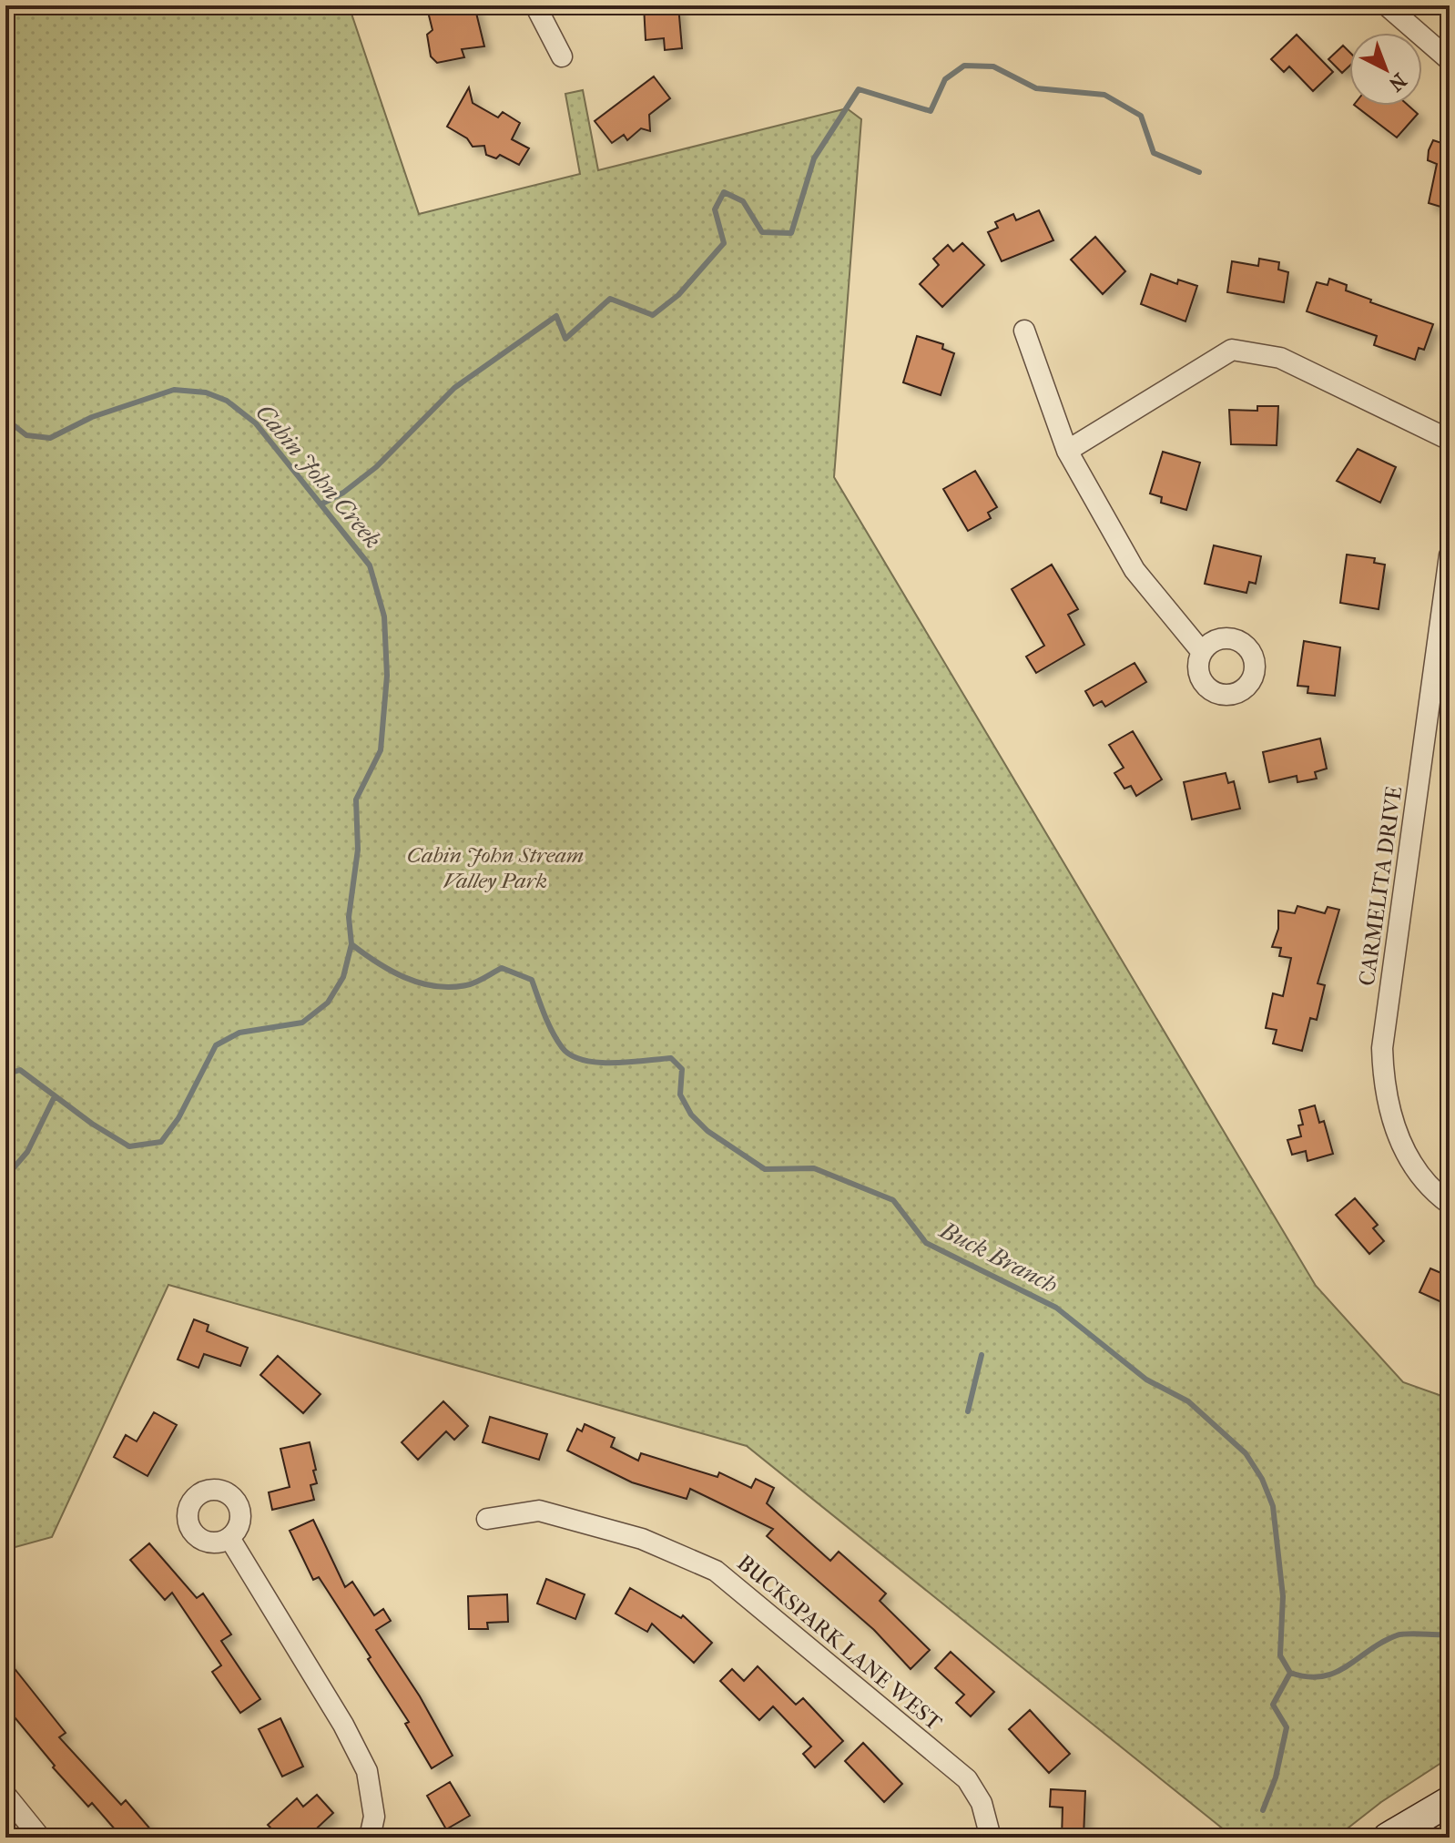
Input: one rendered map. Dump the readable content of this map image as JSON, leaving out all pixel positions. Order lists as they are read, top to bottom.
{
  "streets": {
    "street": ["CARMELITA DRIVE", "BUCKSPARK LANE WEST"]
  },
  "water": ["Cabin John Creek", "Buck Branch"],
  "parks": ["Cabin John Stream Valley Park"],
  "north": "bottom right"
}
